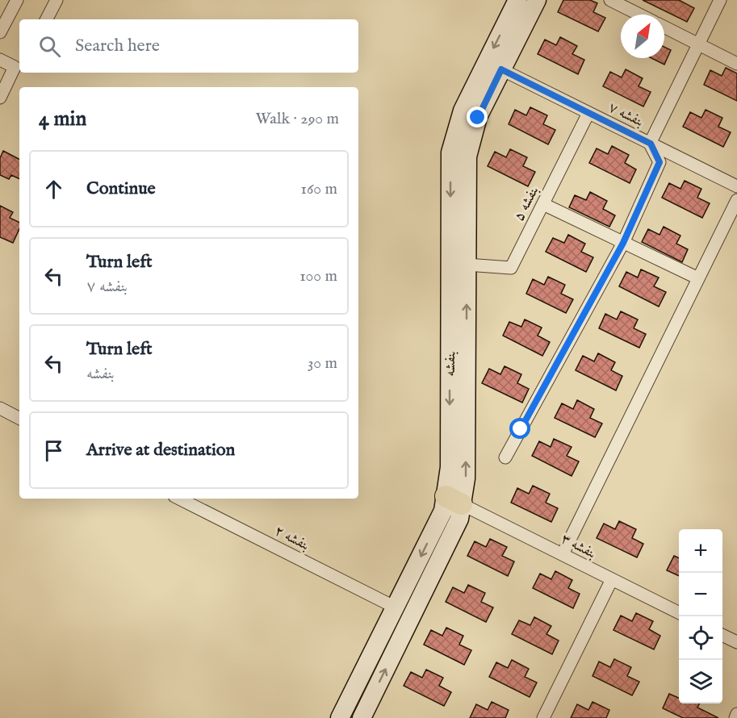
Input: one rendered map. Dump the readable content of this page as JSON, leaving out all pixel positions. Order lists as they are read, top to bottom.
{
  "streets": {
    "street": [
      "بنفشه ۷",
      "بنفشه ۵",
      "بنفشه",
      "بنفشه ۲",
      "بنفشه ۳"
    ]
  },
  "crossings": [
    ["بنفشه ۷", "بنفشه ۵"],
    ["بنفشه ۷", "بنفشه"],
    ["بنفشه ۵", "بنفشه"],
    ["بنفشه", "بنفشه ۲"],
    ["بنفشه", "بنفشه ۳"]
  ],
  "north": "top right",
  "page": {
    "search": "Search here",
    "heading": ["4 min", "Walk · 290 m"],
    "list": [
      ["Continue", "160 m"],
      ["Turn left", "بنفشه ۷", "100 m"],
      ["Turn left", "بنفشه", "30 m"],
      "Arrive at destination"
    ],
    "map_buttons": ["+", "−"]
  }
}
